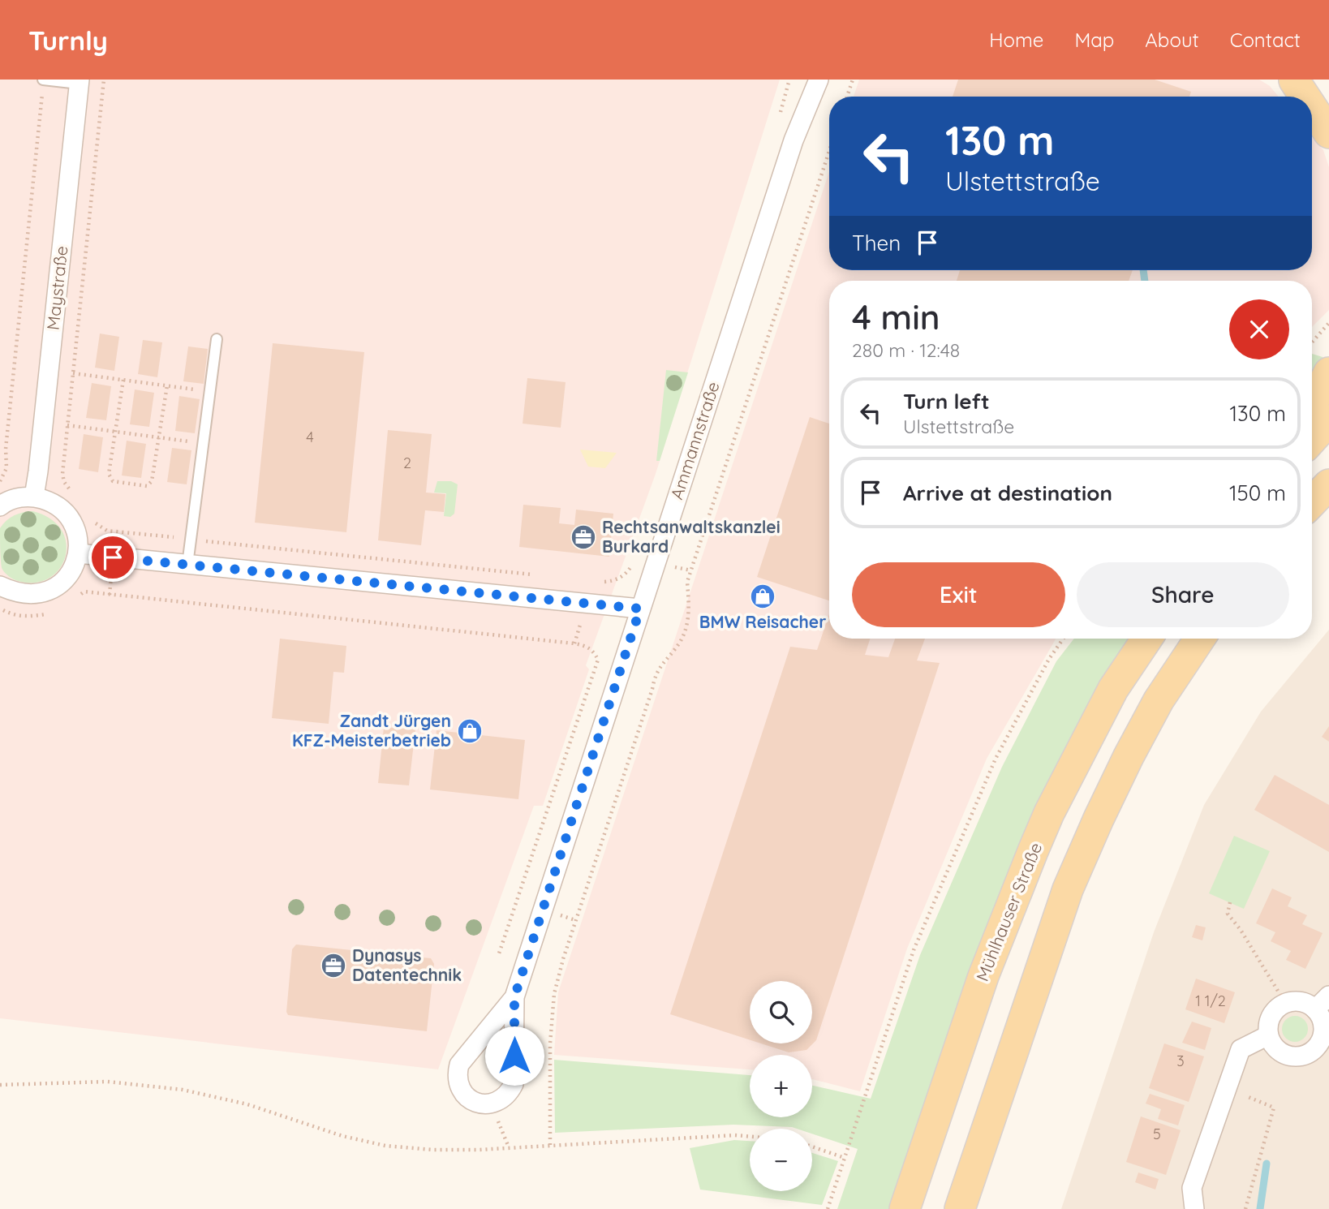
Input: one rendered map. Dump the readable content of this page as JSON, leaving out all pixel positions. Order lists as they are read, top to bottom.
{
  "streets": {
    "main road": ["Mühlhauser Straße"],
    "street": ["Maystraße", "Ammannstraße"]
  },
  "places": {
    "office": ["Rechtsanwaltskanzlei Burkard", "Dynasys Datentechnik"],
    "shop": ["BMW Reisacher", "Zandt Jürgen KFZ-Meisterbetrieb"]
  },
  "house_numbers": [
    "4",
    "2",
    "1 1/2",
    "3",
    "5"
  ],
  "page": {
    "header": "Turnly",
    "nav": [
      "Home",
      "Map",
      "About",
      "Contact"
    ],
    "turn": ["130 m", "Ulstettstraße"],
    "then": "Then",
    "heading": ["4 min", "280 m · 12:48"],
    "list": [
      {
        "name": "Turn left",
        "note": "Ulstettstraße",
        "value": "130 m"
      },
      {
        "name": "Arrive at destination",
        "value": "150 m"
      }
    ],
    "buttons": ["Exit", "Share"],
    "map_buttons": ["+", "−"]
  }
}
